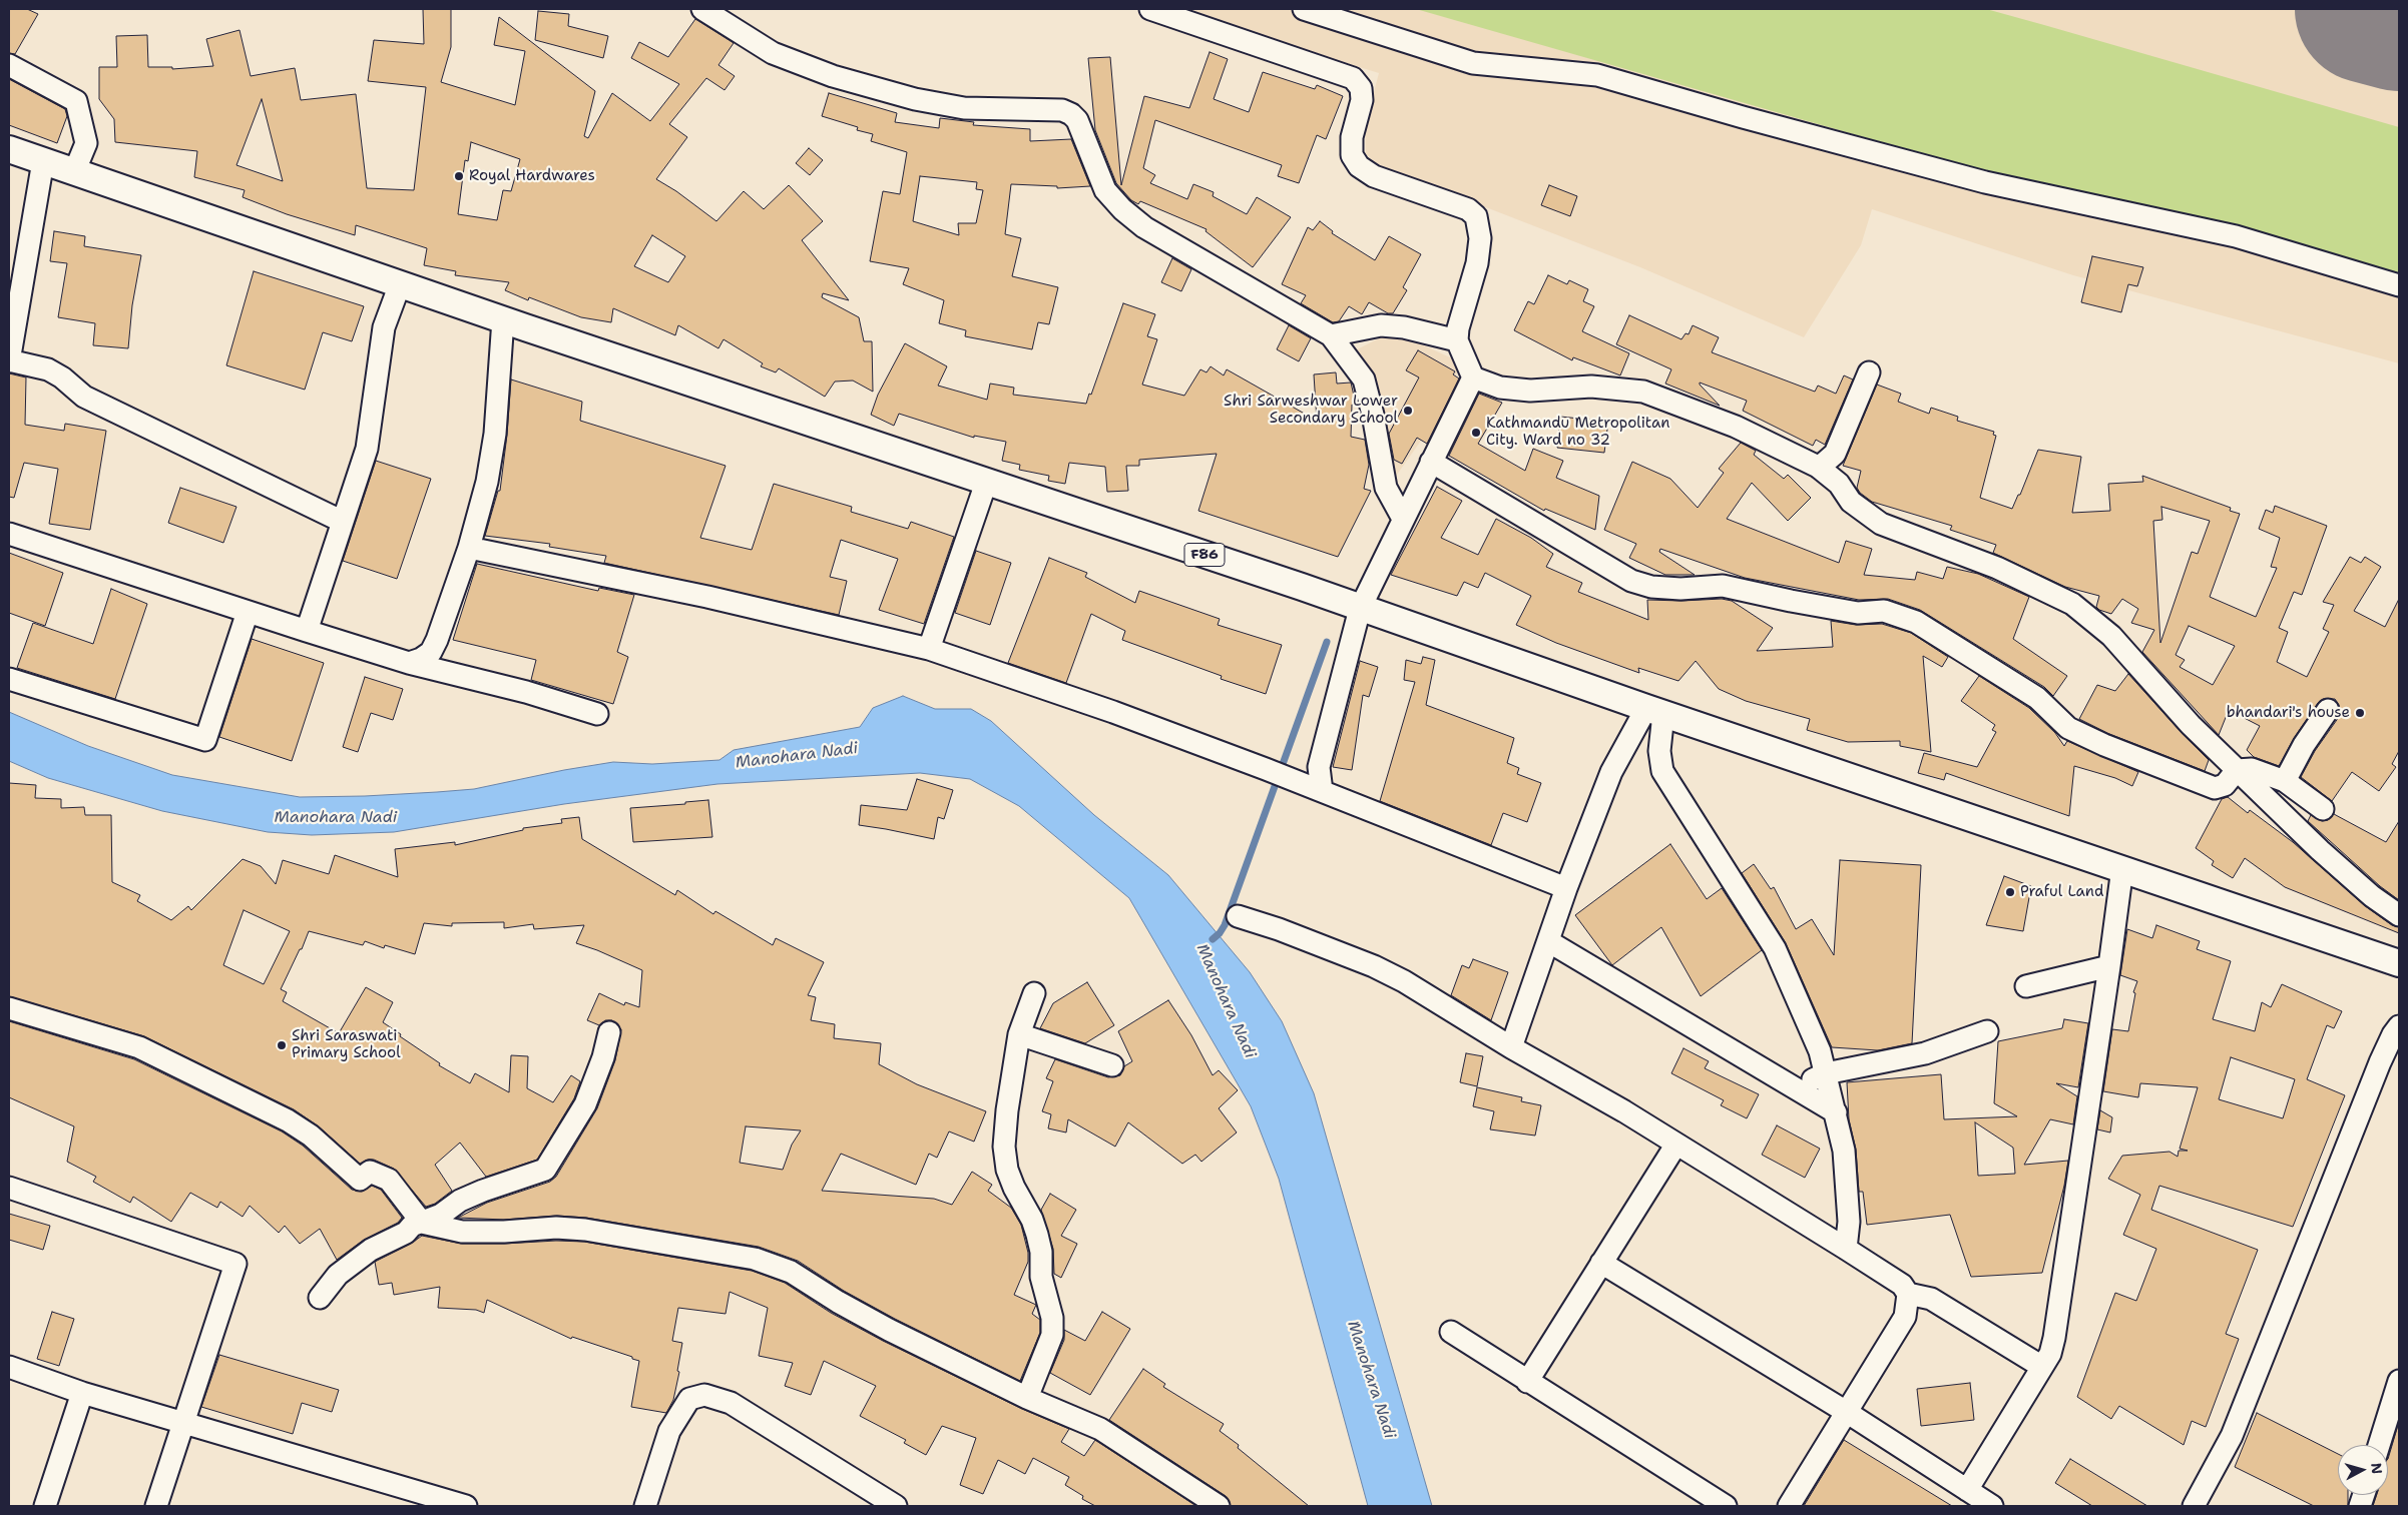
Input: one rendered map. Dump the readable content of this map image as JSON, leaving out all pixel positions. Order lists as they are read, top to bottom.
{
  "streets": {
    "main road": ["F86"]
  },
  "water": ["Manohara Nadi"],
  "places": [
    "Royal Hardwares",
    "Shri Sarweshwar Lower Secondary School",
    "Kathmandu Metropolitan City. Ward no 32",
    "bhandari's house",
    "Praful Land",
    "Shri Saraswati Primary School"
  ],
  "north": "right"
}
